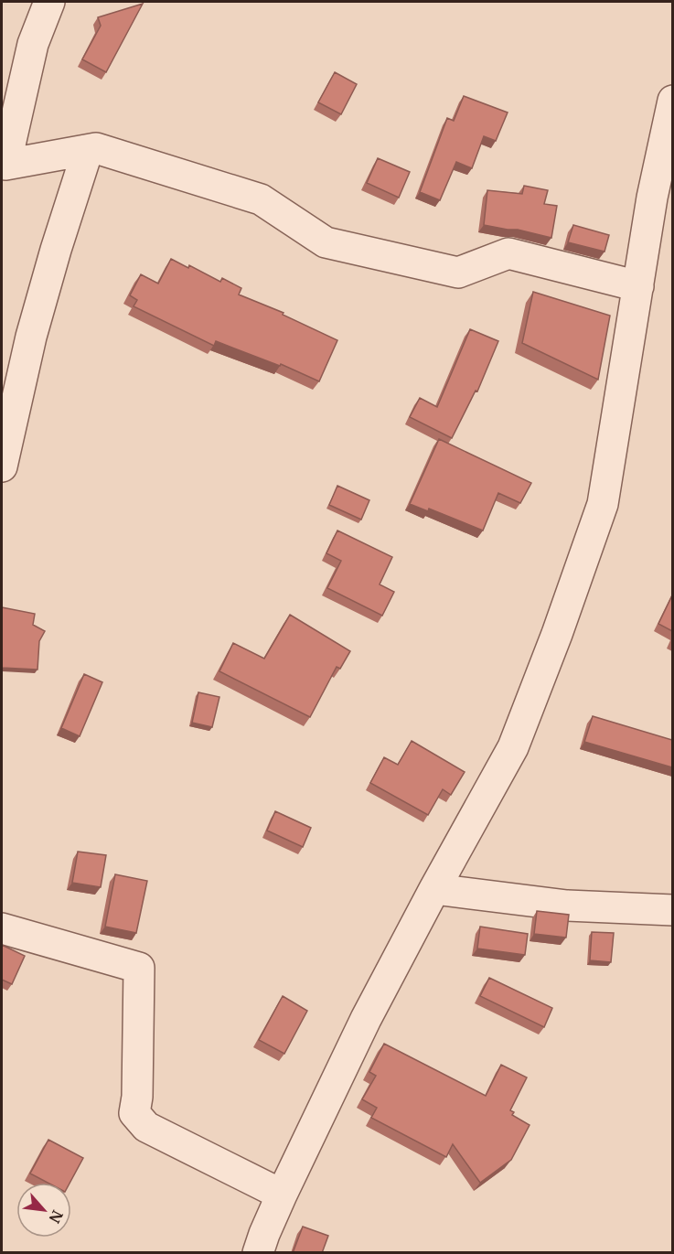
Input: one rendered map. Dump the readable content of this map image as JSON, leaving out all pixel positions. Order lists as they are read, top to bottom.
{
  "north": "bottom right"
}
